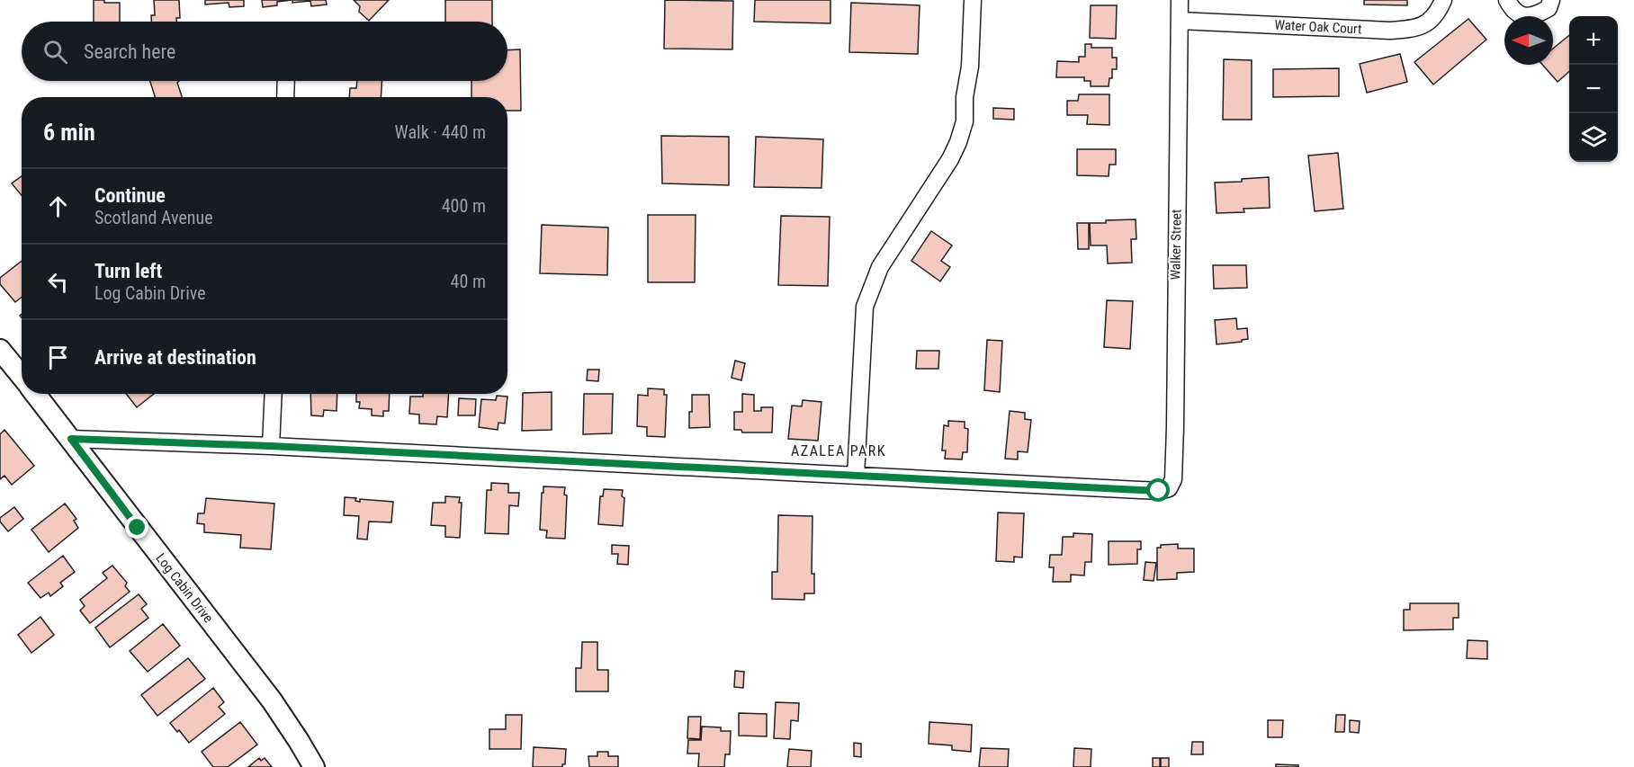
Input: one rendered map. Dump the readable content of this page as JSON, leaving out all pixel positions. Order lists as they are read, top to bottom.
{
  "streets": {
    "street": ["Water Oak Court", "Walker Street", "Log Cabin Drive"]
  },
  "crossings": [
    ["Water Oak Court", "Walker Street"]
  ],
  "districts": ["AZALEA PARK"],
  "north": "left",
  "page": {
    "map_buttons": ["+", "−"],
    "search": "Search here",
    "heading": ["6 min", "Walk · 440 m"],
    "list": [
      ["Continue", "Scotland Avenue", "400 m"],
      ["Turn left", "Log Cabin Drive", "40 m"],
      "Arrive at destination"
    ]
  }
}
